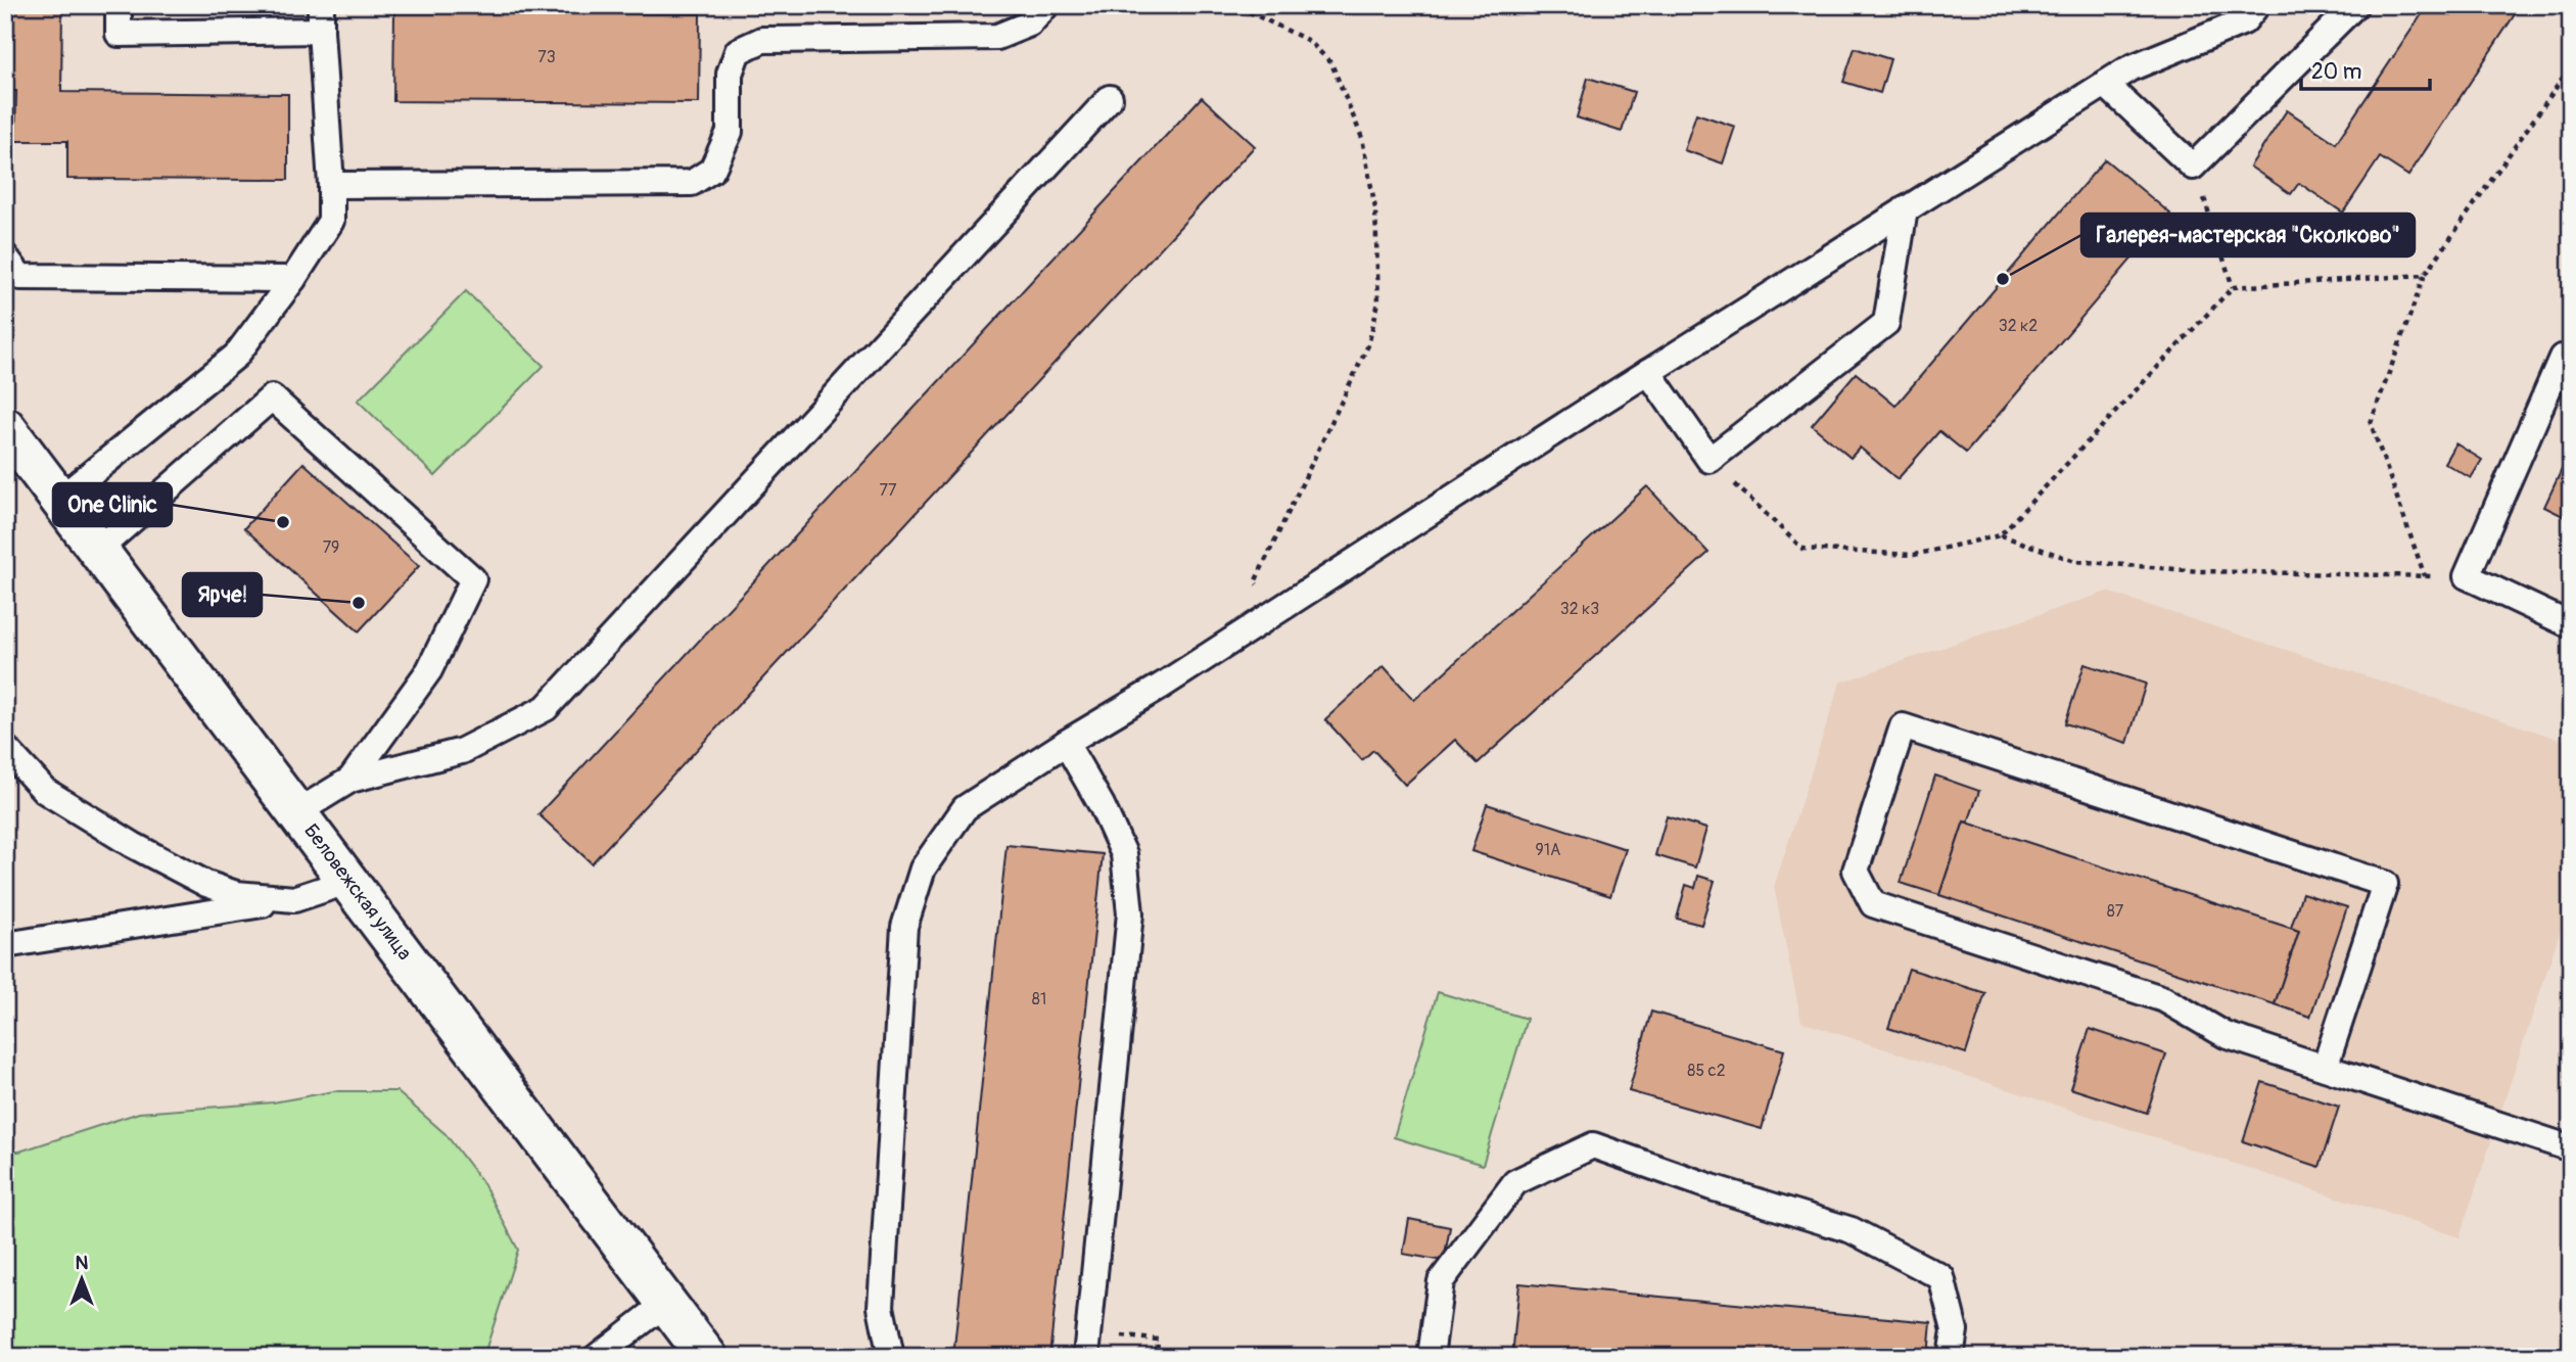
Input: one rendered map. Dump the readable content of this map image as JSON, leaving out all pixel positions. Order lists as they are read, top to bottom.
{
  "streets": {
    "street": ["Беловежская улица"]
  },
  "places": ["Галерея-мастерская \"Сколково\"", "One Clinic", "Ярче!"],
  "house_numbers": [
    "73",
    "32 к2",
    "77",
    "79",
    "32 к3",
    "91А",
    "87",
    "81",
    "85 с2"
  ],
  "scale_bar": "20 m",
  "north": "top"
}
